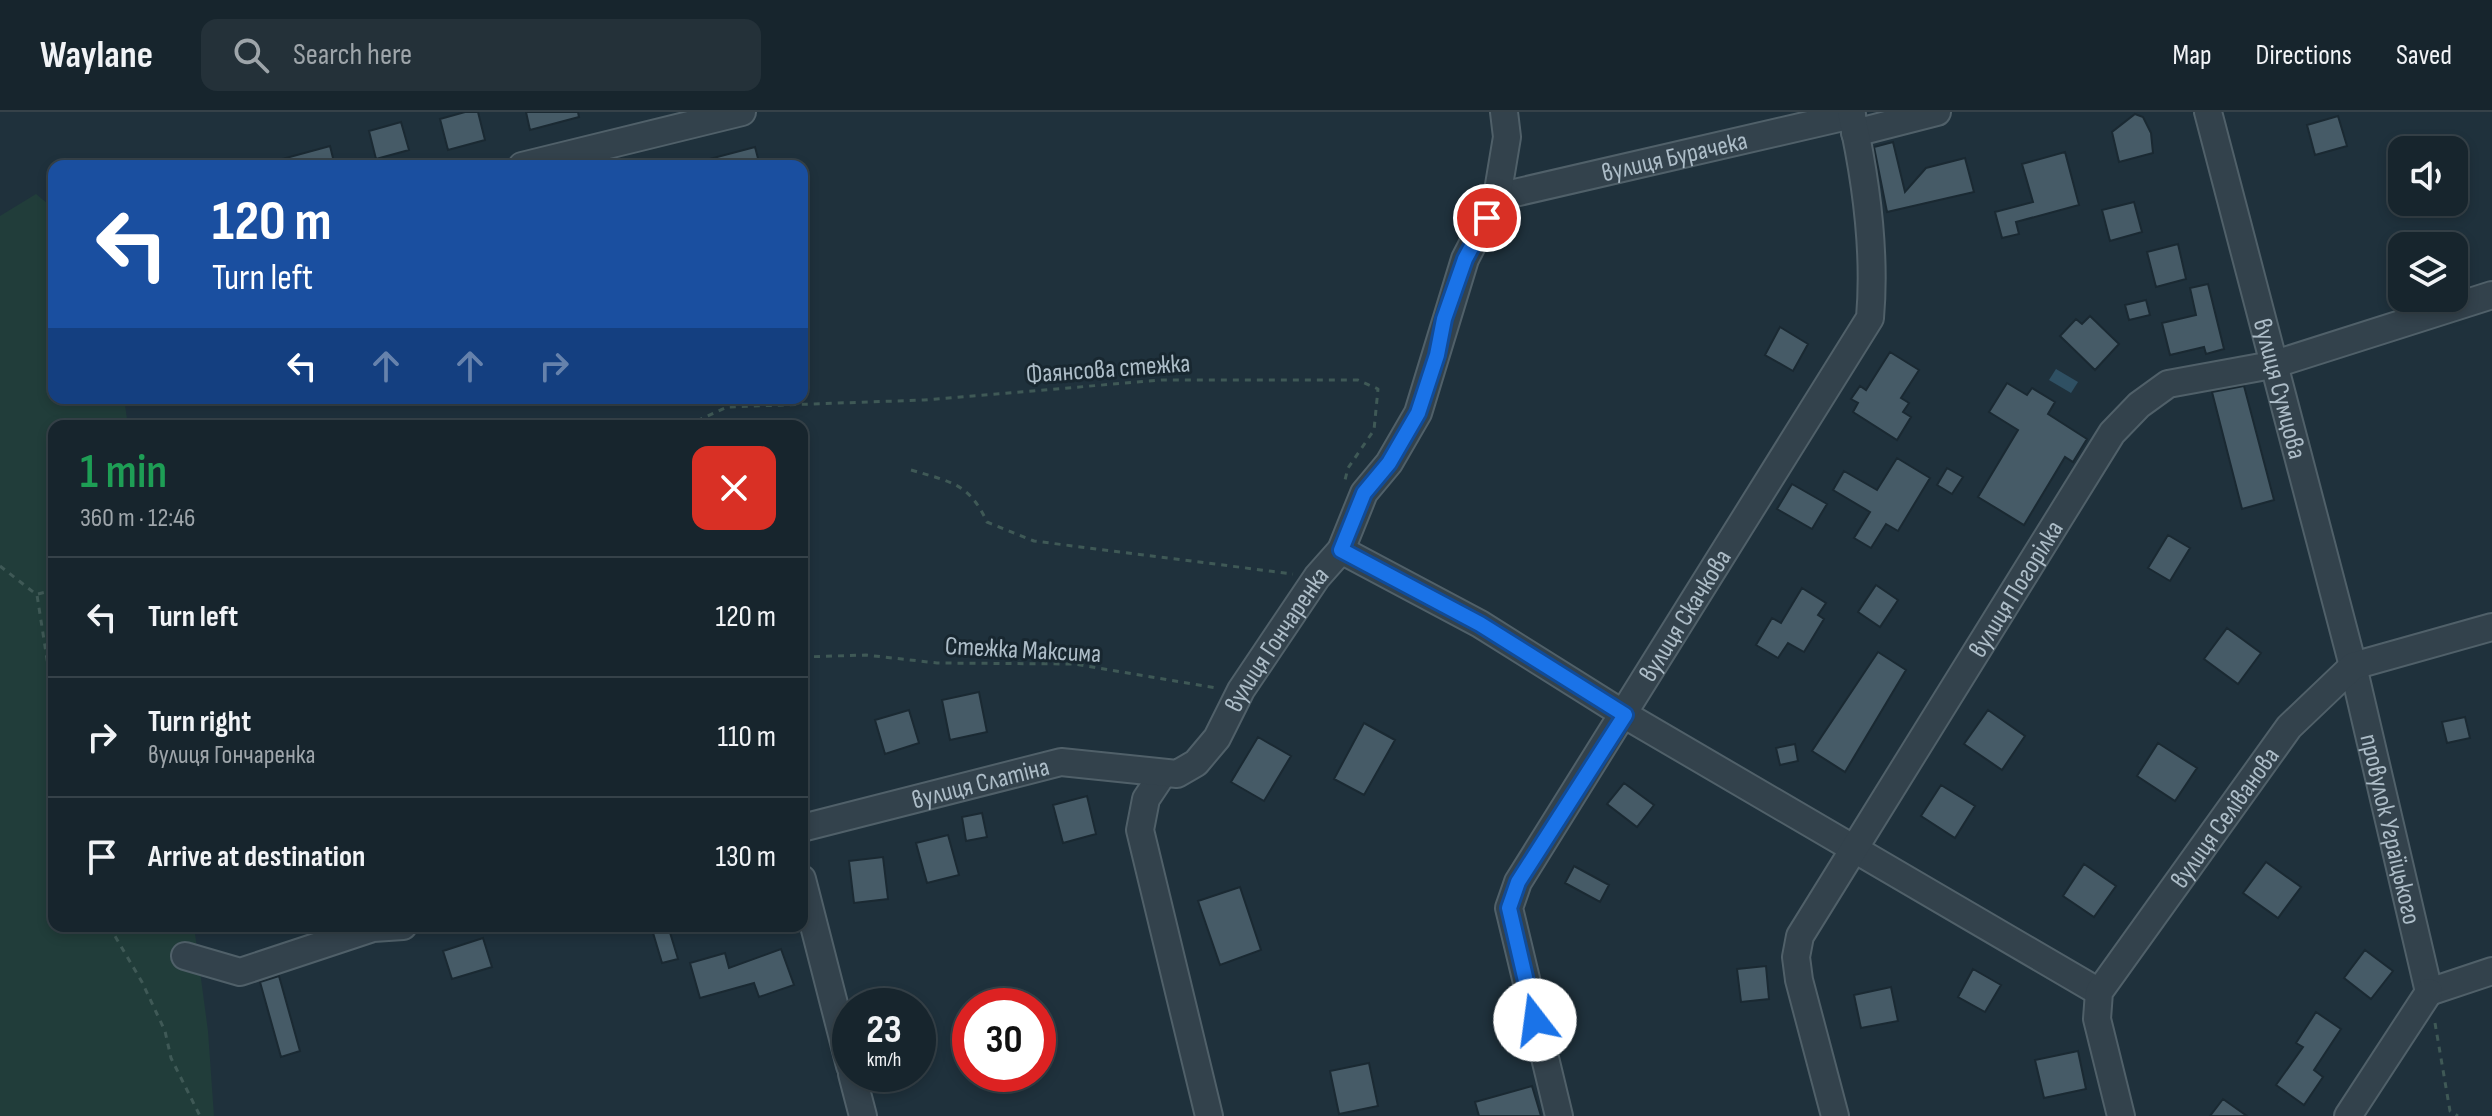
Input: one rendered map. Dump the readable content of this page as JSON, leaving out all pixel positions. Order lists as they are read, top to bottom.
{
  "streets": {
    "street": [
      "вулиця Бурачека",
      "вулиця Сумцова",
      "вулиця Погорілка",
      "вулиця Скачкова",
      "вулиця Гончаренка",
      "вулиця Слатіна",
      "вулиця Селіванова",
      "провулок Уграїцького"
    ],
    "path": ["Фаянсова стежка", "Стежка Максима"]
  },
  "crossings": [
    ["вулиця Бурачека", "вулиця Скачкова"],
    ["вулиця Бурачека", "вулиця Гончаренка"],
    ["вулиця Сумцова", "вулиця Погорілка"],
    ["вулиця Сумцова", "вулиця Селіванова"],
    ["вулиця Сумцова", "провулок Уграїцького"],
    ["вулиця Гончаренка", "Стежка Максима"],
    ["вулиця Гончаренка", "вулиця Слатіна"],
    ["вулиця Селіванова", "провулок Уграїцького"]
  ],
  "page": {
    "header": "Waylane",
    "search": "Search here",
    "nav": ["Map", "Directions", "Saved"],
    "turn": ["120 m", "Turn left"],
    "heading": ["1 min", "360 m · 12:46"],
    "list": [
      {
        "name": "Turn left",
        "value": "120 m"
      },
      {
        "name": "Turn right",
        "note": "вулиця Гончаренка",
        "value": "110 m"
      },
      {
        "name": "Arrive at destination",
        "value": "130 m"
      }
    ],
    "speed": "23 km/h",
    "limit": "30"
  }
}
